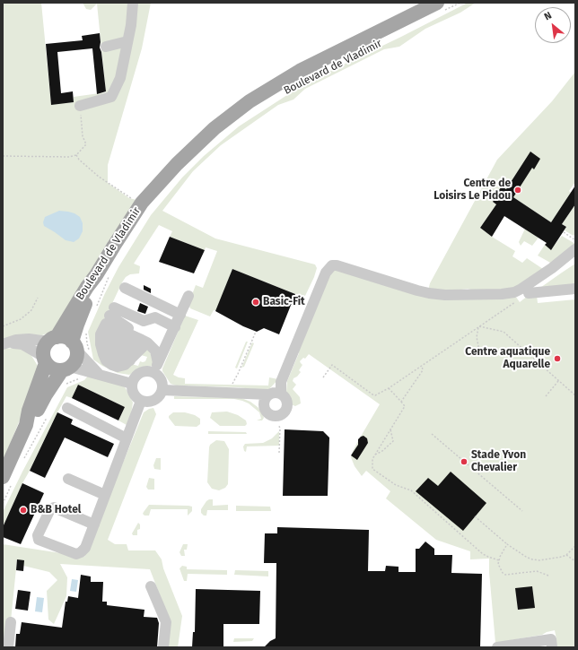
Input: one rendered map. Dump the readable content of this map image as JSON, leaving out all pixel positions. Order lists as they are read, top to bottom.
{
  "streets": {
    "main road": ["Boulevard de Vladimir"]
  },
  "places": [
    "Centre de Loisirs Le Pidou",
    "Basic-Fit",
    "Centre aquatique Aquarelle",
    "Stade Yvon Chevalier",
    "B&B Hotel"
  ],
  "north": "top left"
}
